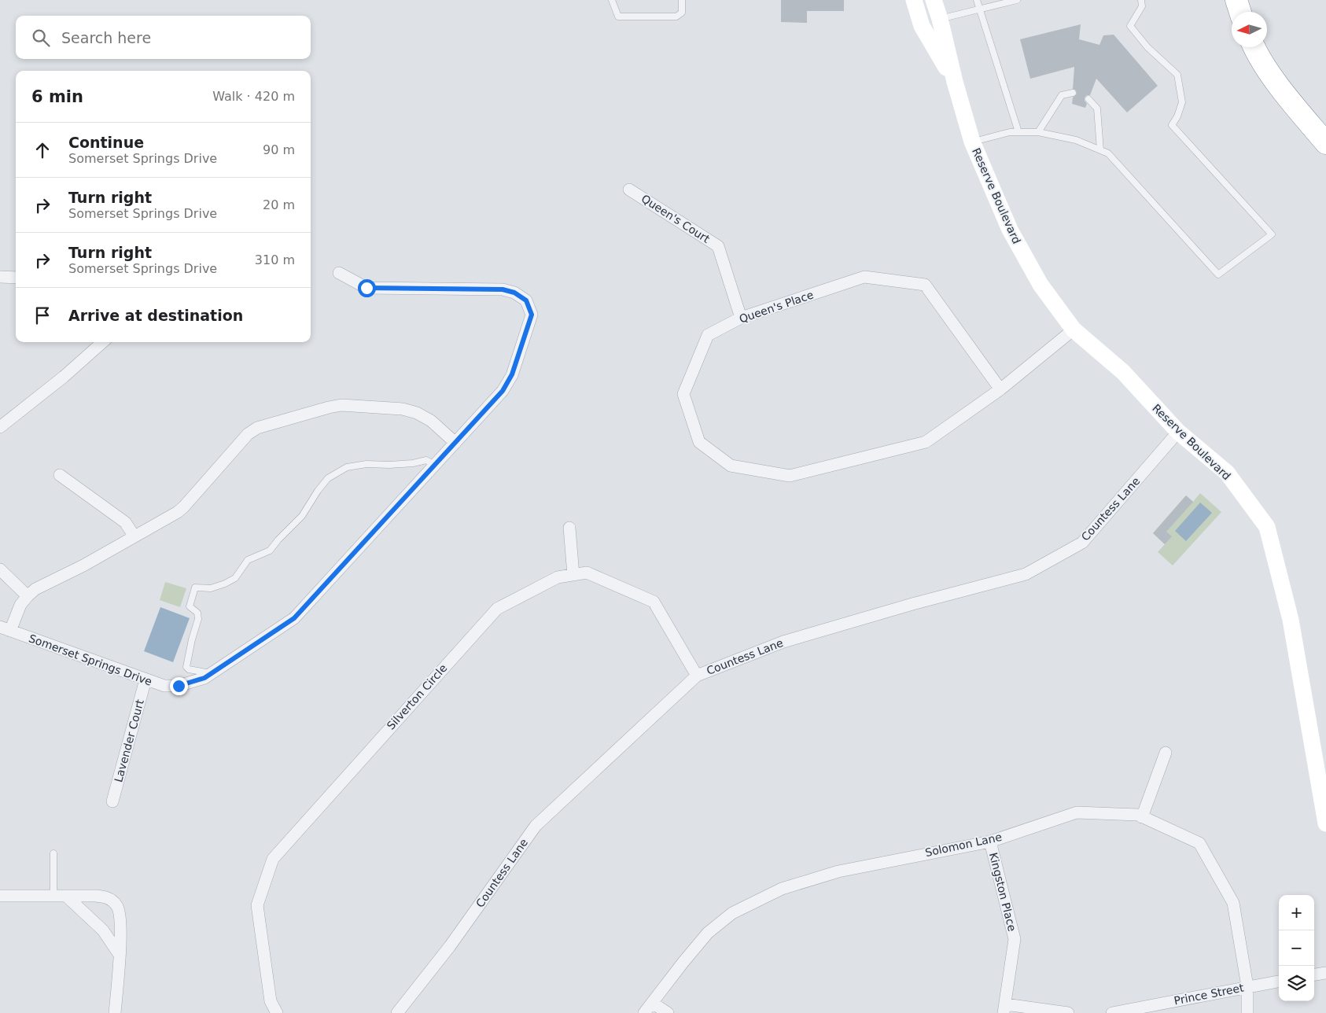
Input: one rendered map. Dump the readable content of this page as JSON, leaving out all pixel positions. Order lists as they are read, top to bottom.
{
  "streets": {
    "street": [
      "Reserve Boulevard",
      "Queen's Court",
      "Queen's Place",
      "Countess Lane",
      "Somerset Springs Drive",
      "Silverton Circle",
      "Lavender Court",
      "Solomon Lane",
      "Kingston Place",
      "Prince Street"
    ]
  },
  "crossings": [
    ["Reserve Boulevard", "Queen's Place"],
    ["Reserve Boulevard", "Countess Lane"],
    ["Queen's Court", "Queen's Place"],
    ["Countess Lane", "Silverton Circle"],
    ["Somerset Springs Drive", "Lavender Court"],
    ["Solomon Lane", "Kingston Place"],
    ["Solomon Lane", "Prince Street"]
  ],
  "north": "left",
  "page": {
    "search": "Search here",
    "heading": ["6 min", "Walk · 420 m"],
    "list": [
      ["Continue", "Somerset Springs Drive", "90 m"],
      ["Turn right", "Somerset Springs Drive", "20 m"],
      ["Turn right", "Somerset Springs Drive", "310 m"],
      "Arrive at destination"
    ],
    "map_buttons": ["+", "−"]
  }
}
